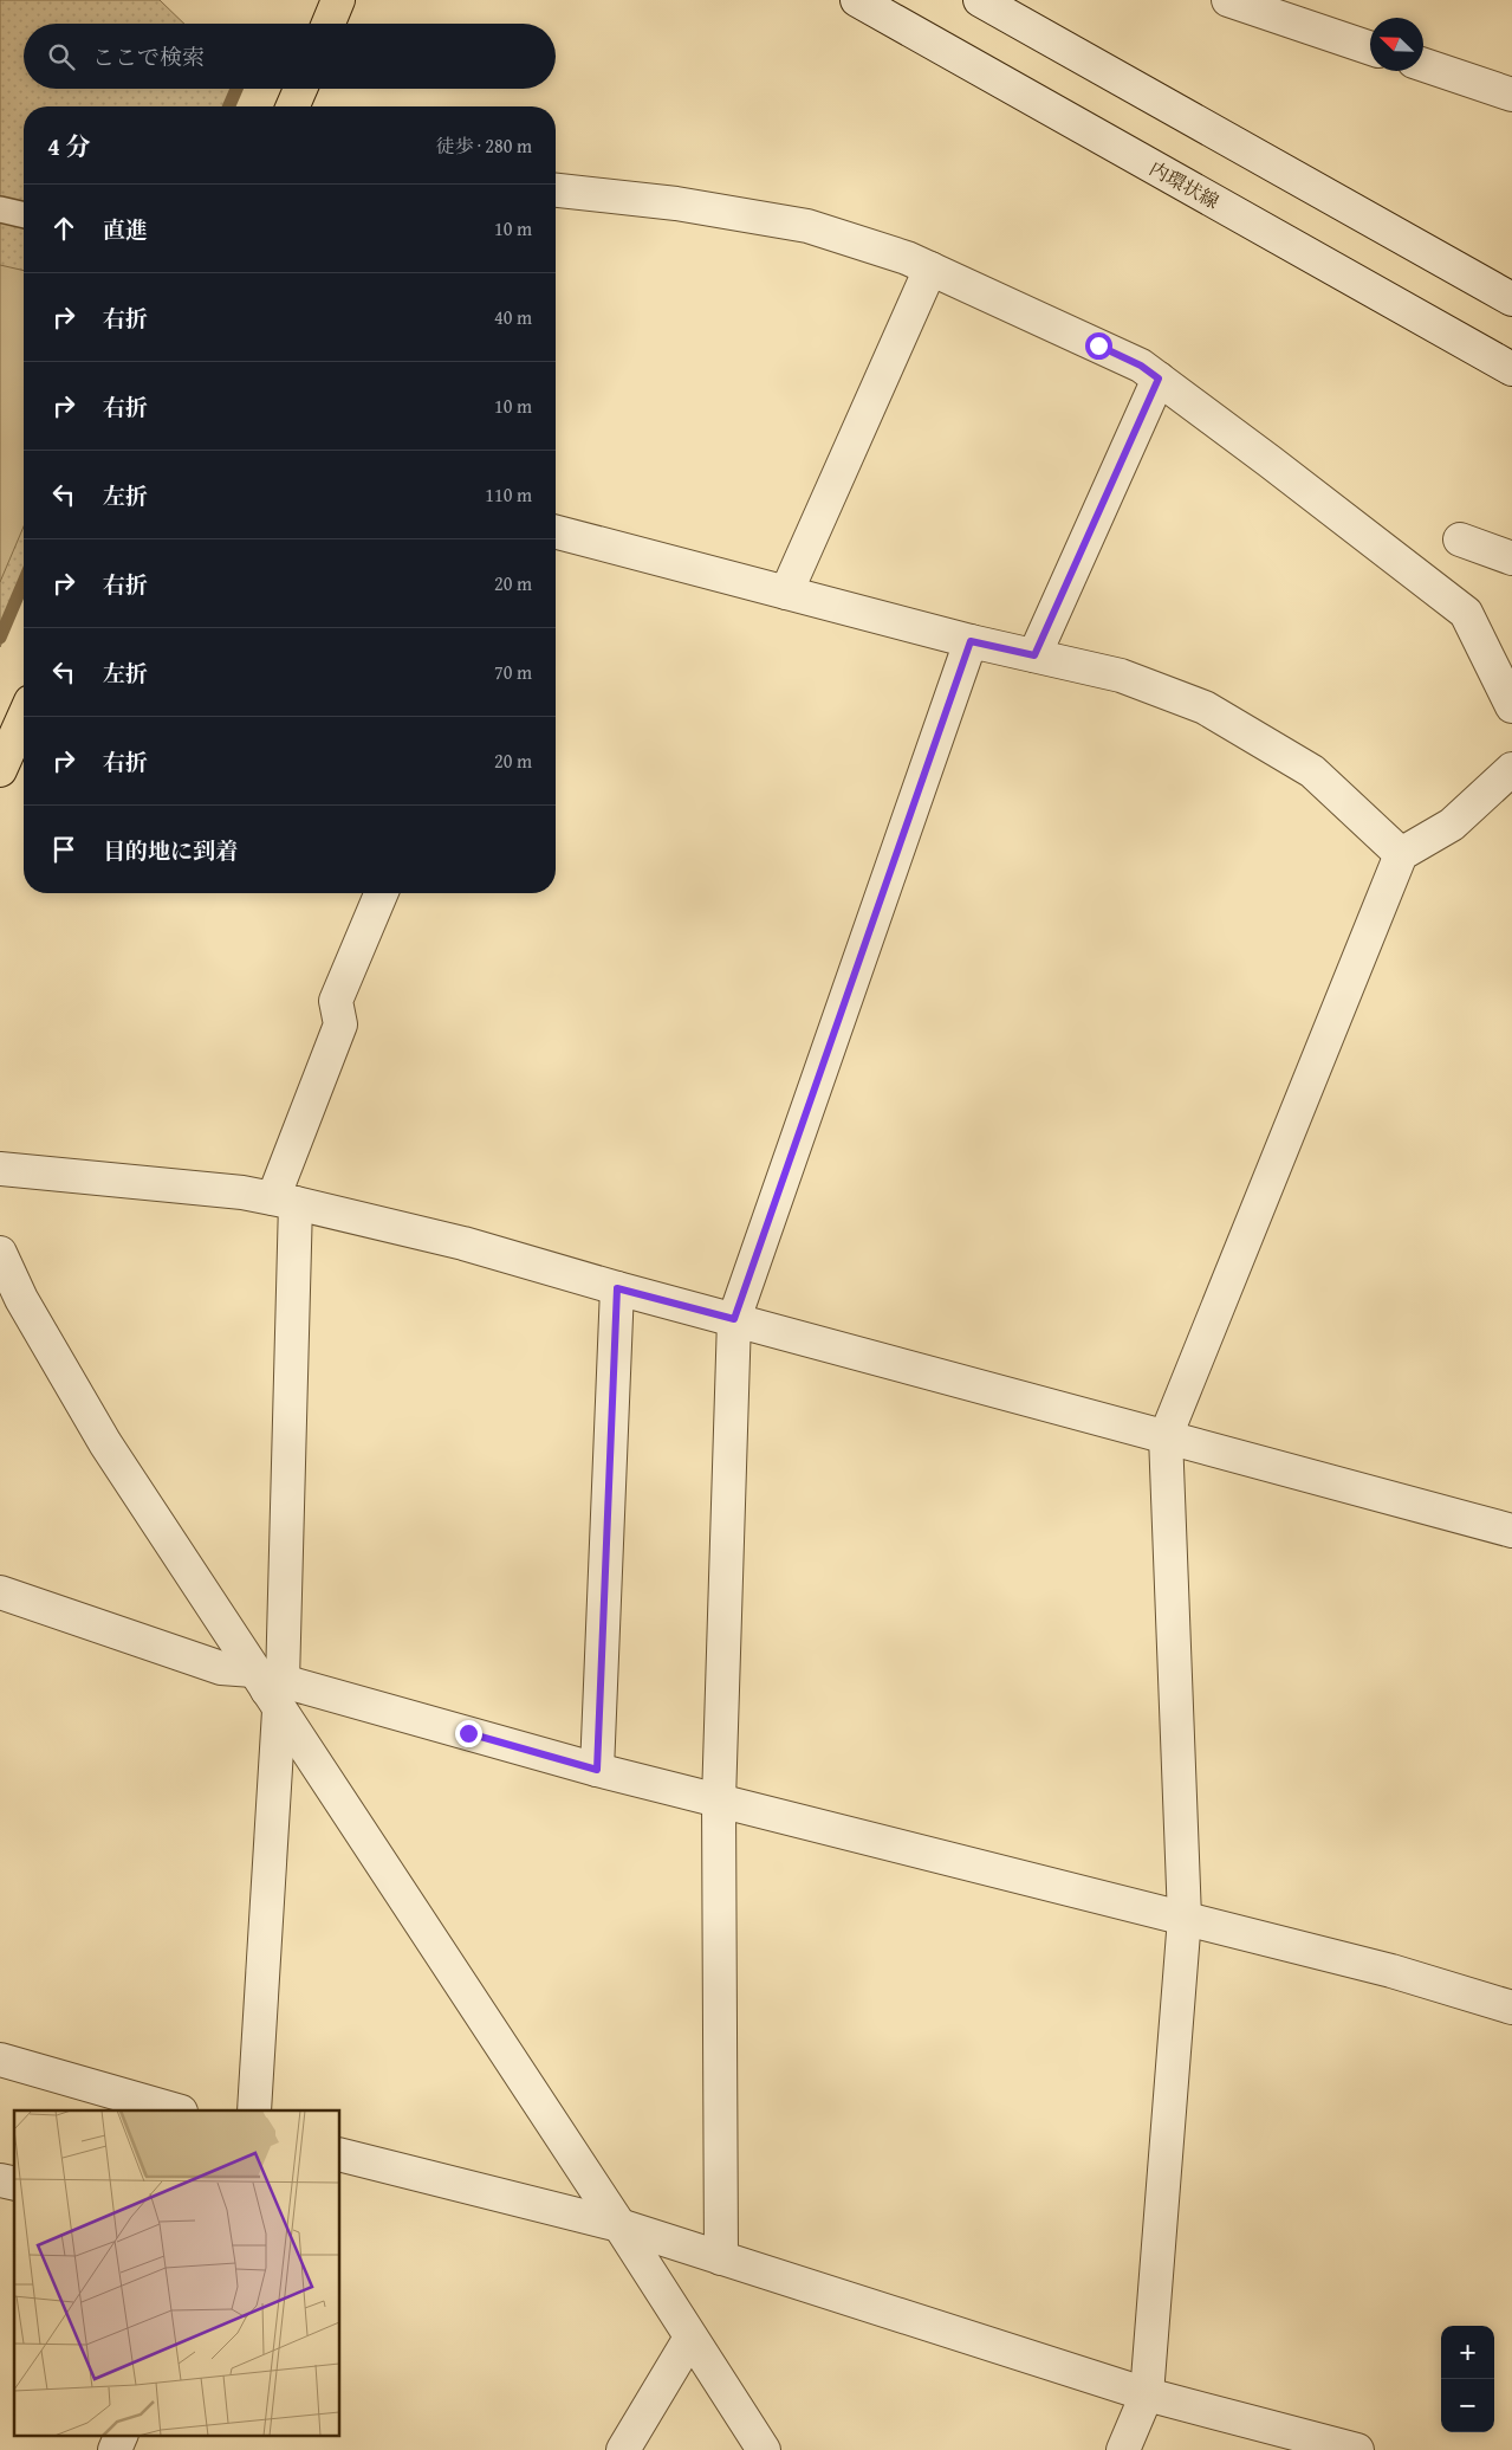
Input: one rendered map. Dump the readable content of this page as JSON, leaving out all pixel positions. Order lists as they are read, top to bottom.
{
  "streets": {
    "street": ["内環状線"]
  },
  "north": "top left",
  "page": {
    "search": "ここで検索",
    "heading": ["4 分", "徒歩 · 280 m"],
    "list": [
      ["直進", "10 m"],
      ["右折", "40 m"],
      ["右折", "10 m"],
      ["左折", "110 m"],
      ["右折", "20 m"],
      ["左折", "70 m"],
      ["右折", "20 m"],
      "目的地に到着"
    ],
    "map_buttons": ["+", "−"]
  }
}
